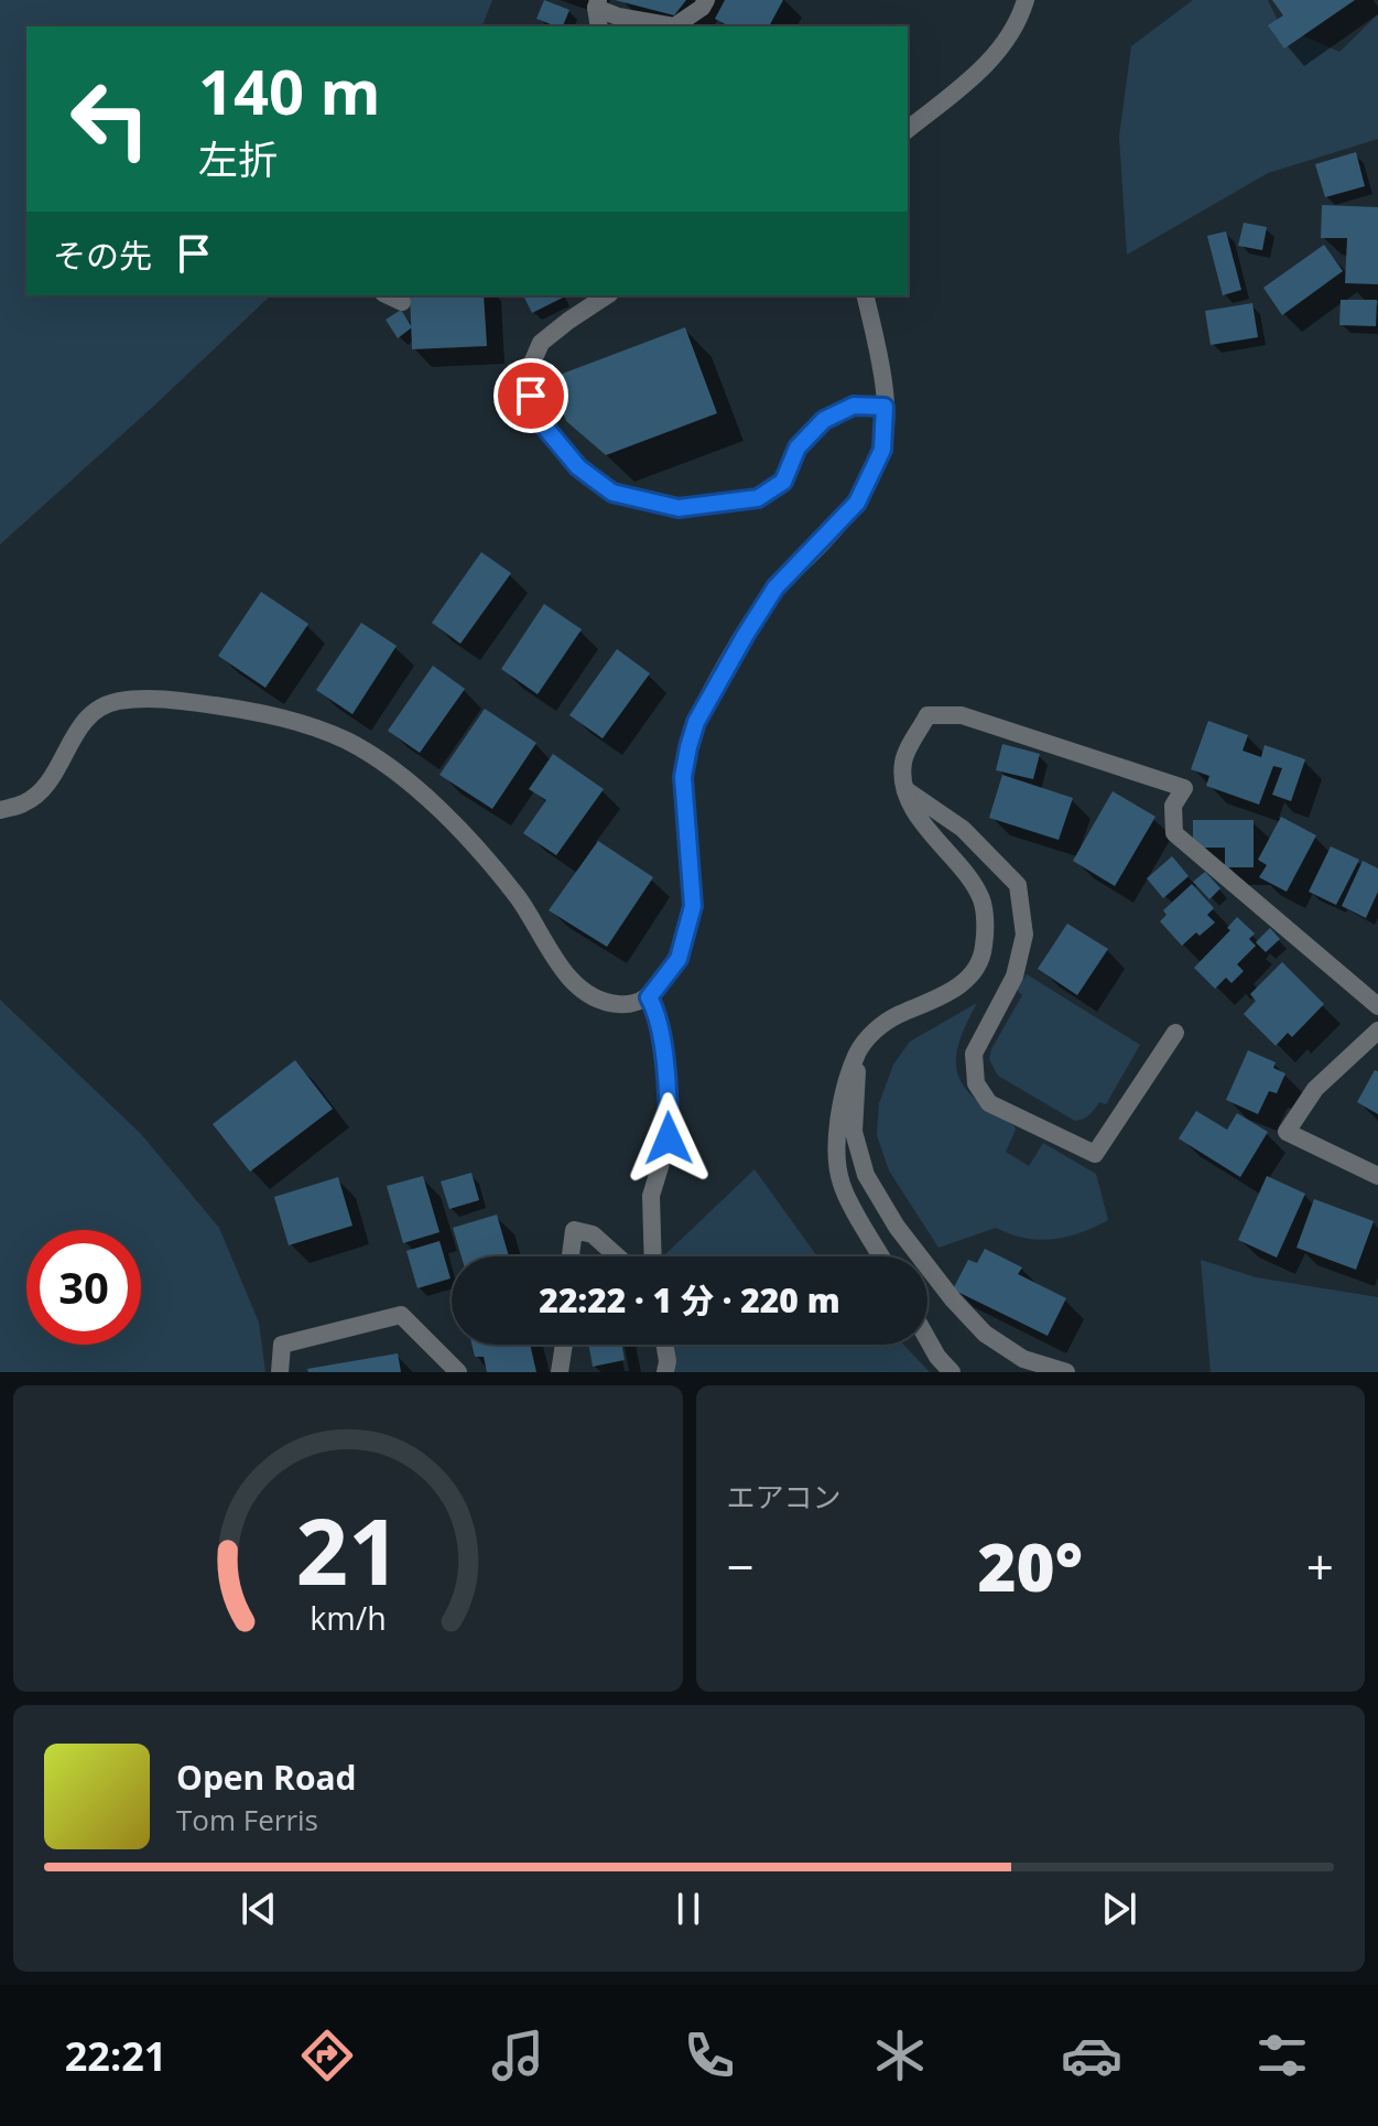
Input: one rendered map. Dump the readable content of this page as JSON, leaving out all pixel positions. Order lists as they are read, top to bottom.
{
  "page": {
    "turn": ["140 m", "左折"],
    "then": "その先",
    "limit": "30",
    "trip": "22:22 · 1 分 · 220 m",
    "tile": "エアコン",
    "heat": ["−", "20°", "+"],
    "song": ["Open Road", "Tom Ferris"],
    "tabs": "22:21",
    "gauge": ["21", "km/h"]
  }
}
